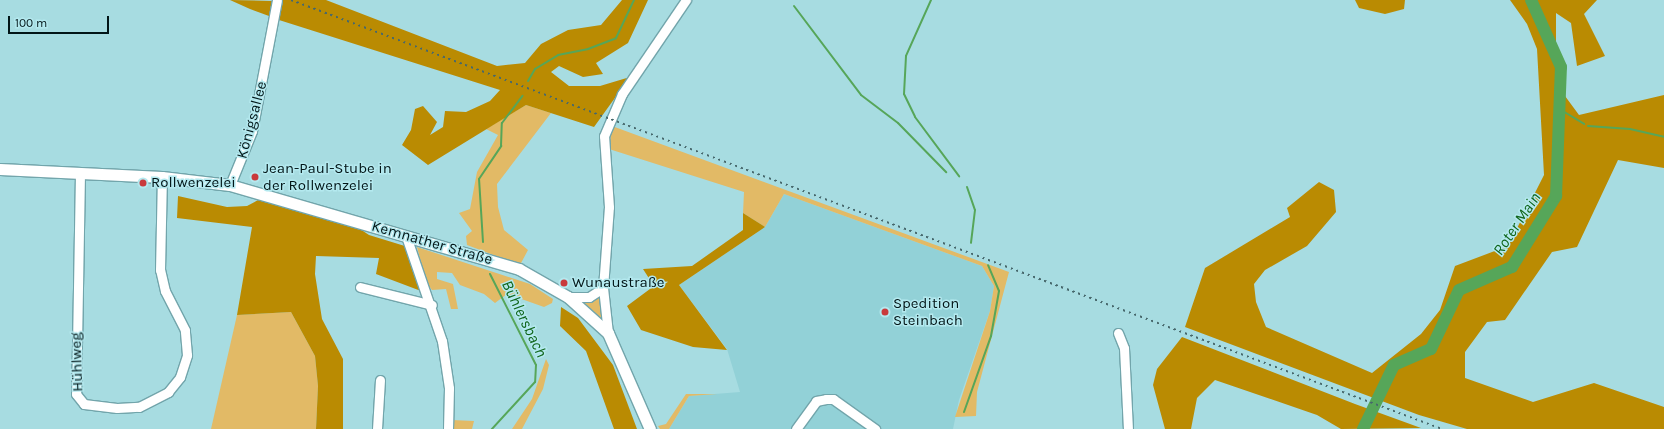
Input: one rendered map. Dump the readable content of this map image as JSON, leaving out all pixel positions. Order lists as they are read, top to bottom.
{
  "streets": {
    "main road": ["Kemnather Straße"],
    "street": ["Königsallee", "Hühlweg"]
  },
  "crossings": [
    ["Königsallee", "Kemnather Straße"]
  ],
  "water": ["Roter Main", "Bühlersbach"],
  "places": [
    "Jean-Paul-Stube in der Rollwenzelei",
    "Rollwenzelei",
    "Wunaustraße",
    "Spedition Steinbach"
  ],
  "scale_bar": "100 m"
}
